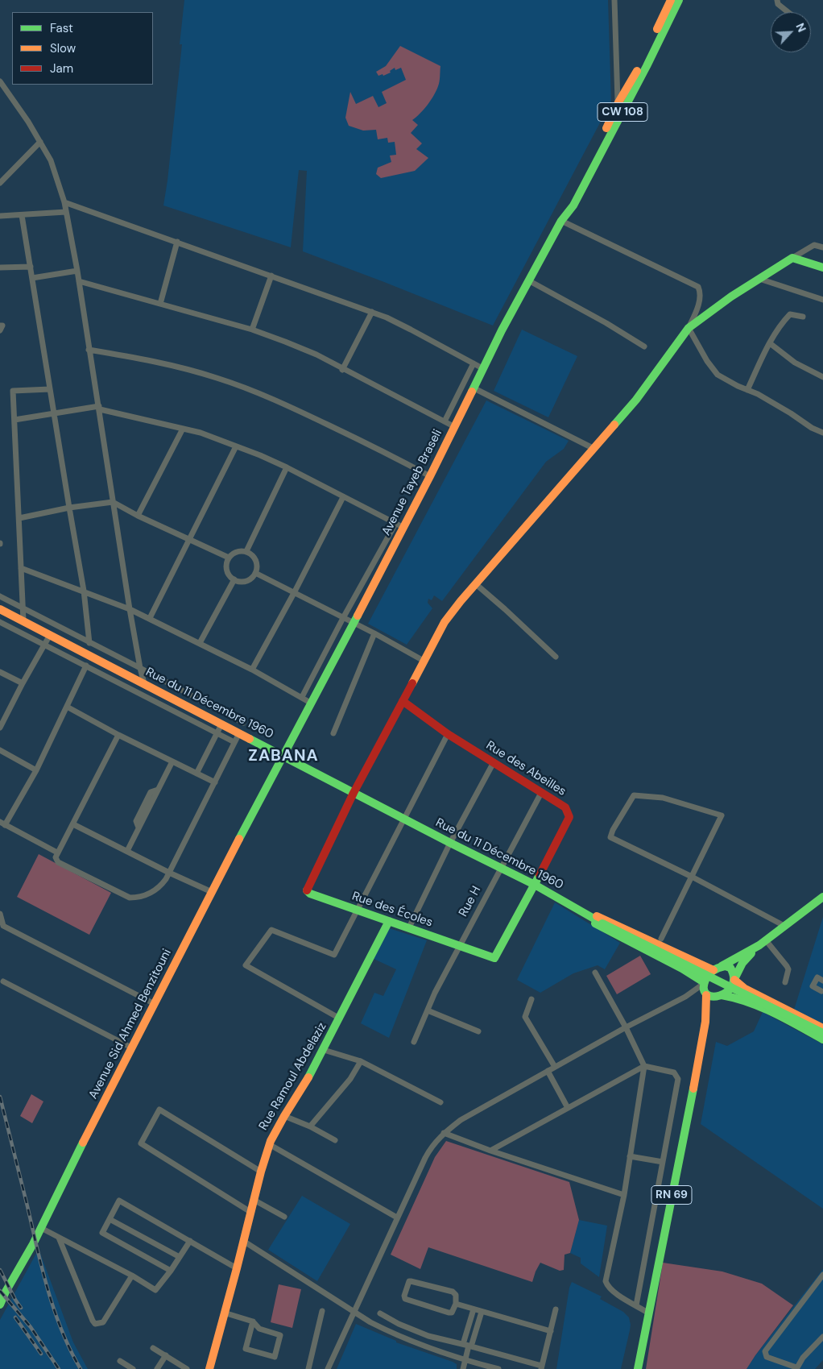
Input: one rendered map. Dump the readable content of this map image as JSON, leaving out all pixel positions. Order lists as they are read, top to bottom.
{
  "streets": {
    "main road": [
      "CW 108",
      "Avenue Tayeb Braseli",
      "Rue du 11 Décembre 1960",
      "Rue des Abeilles",
      "Rue des Écoles",
      "Avenue Sid Ahmed Benzitouni",
      "Rue Ramoul Abdelaziz",
      "RN 69"
    ],
    "street": ["Rue H"]
  },
  "crossings": [
    ["CW 108", "Avenue Tayeb Braseli"],
    ["Avenue Tayeb Braseli", "Rue du 11 Décembre 1960"],
    ["Avenue Tayeb Braseli", "Avenue Sid Ahmed Benzitouni"],
    ["Rue du 11 Décembre 1960", "Rue des Abeilles"],
    ["Rue du 11 Décembre 1960", "Rue H"],
    ["Rue du 11 Décembre 1960", "Rue des Écoles"],
    ["Rue du 11 Décembre 1960", "Avenue Sid Ahmed Benzitouni"],
    ["Rue des Abeilles", "Rue H"],
    ["Rue des Abeilles", "Rue des Écoles"],
    ["Rue H", "Rue des Écoles"],
    ["Rue des Écoles", "Rue Ramoul Abdelaziz"]
  ],
  "districts": ["ZABANA"],
  "legend": ["Fast", "Slow", "Jam"],
  "north": "top right"
}
